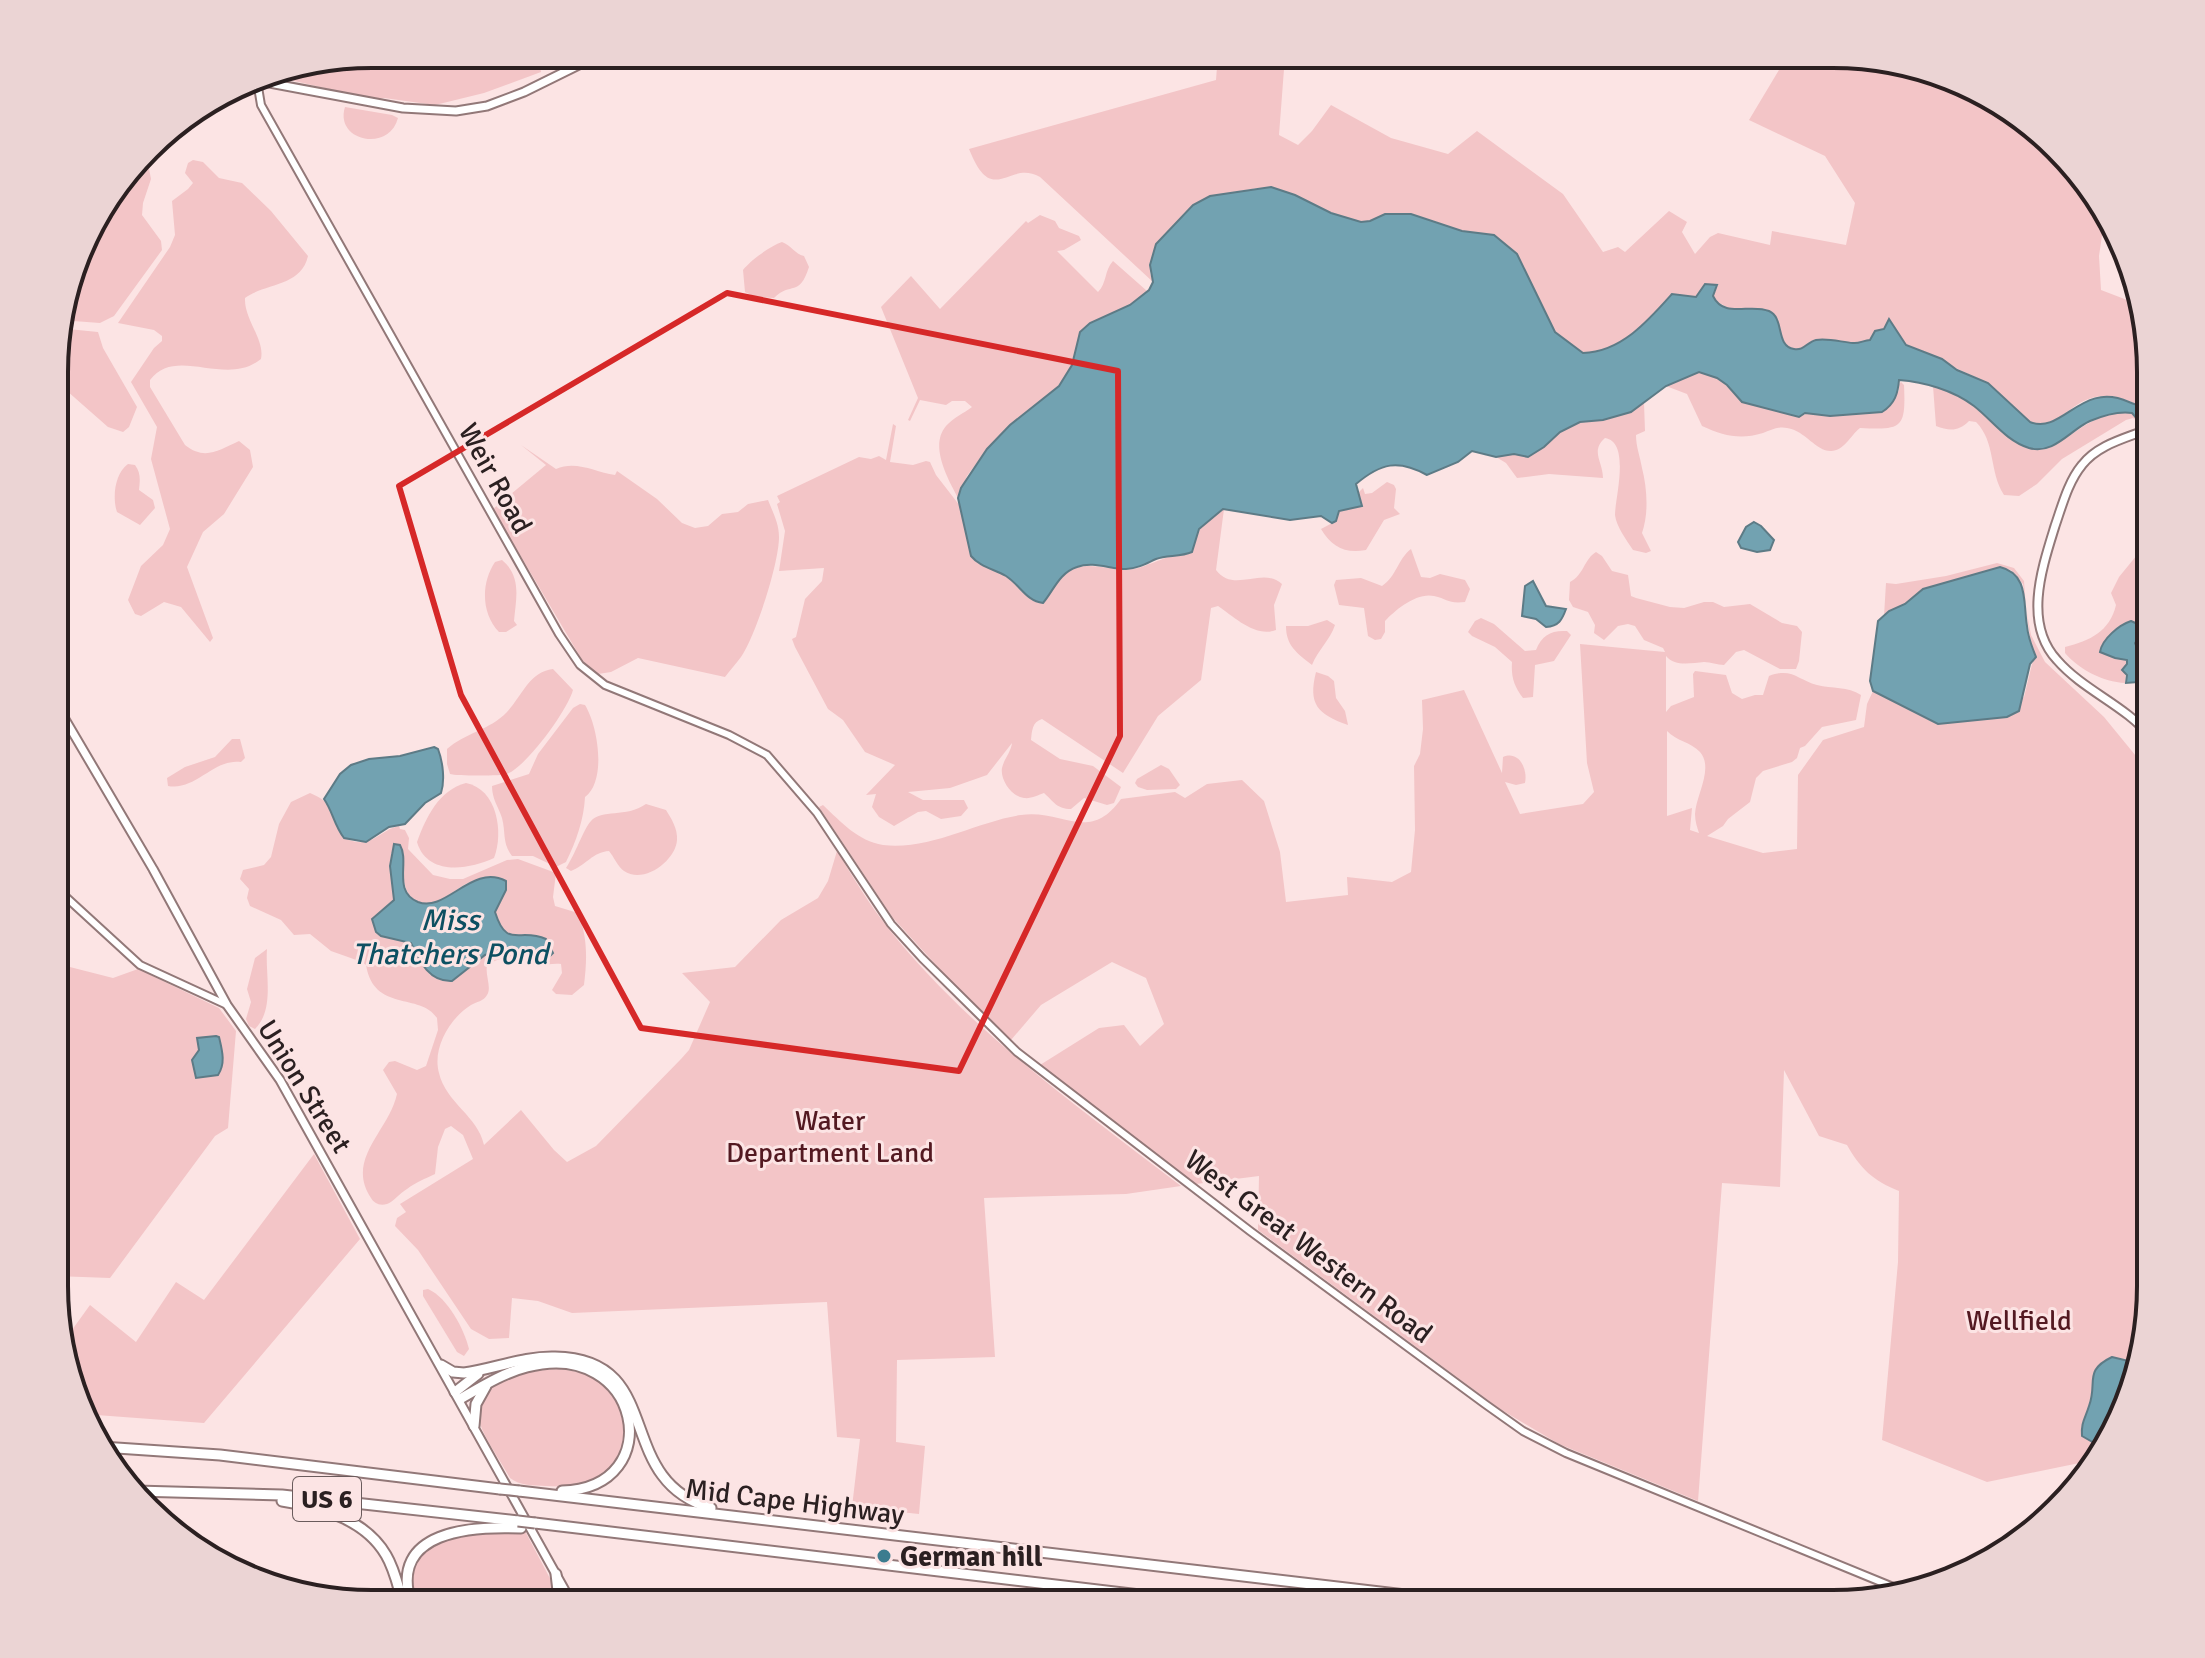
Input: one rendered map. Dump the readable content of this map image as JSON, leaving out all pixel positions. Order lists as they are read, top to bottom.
{
  "streets": {
    "highway": ["US 6", "Mid Cape Highway"],
    "main road": ["Union Street"],
    "street": ["Weir Road", "West Great Western Road"]
  },
  "crossings": [
    ["Weir Road", "West Great Western Road"],
    ["Union Street", "Mid Cape Highway"]
  ],
  "water": ["Miss Thatchers Pond"],
  "parks": ["Water Department Land", "Wellfield"],
  "places": ["German hill"]
}
